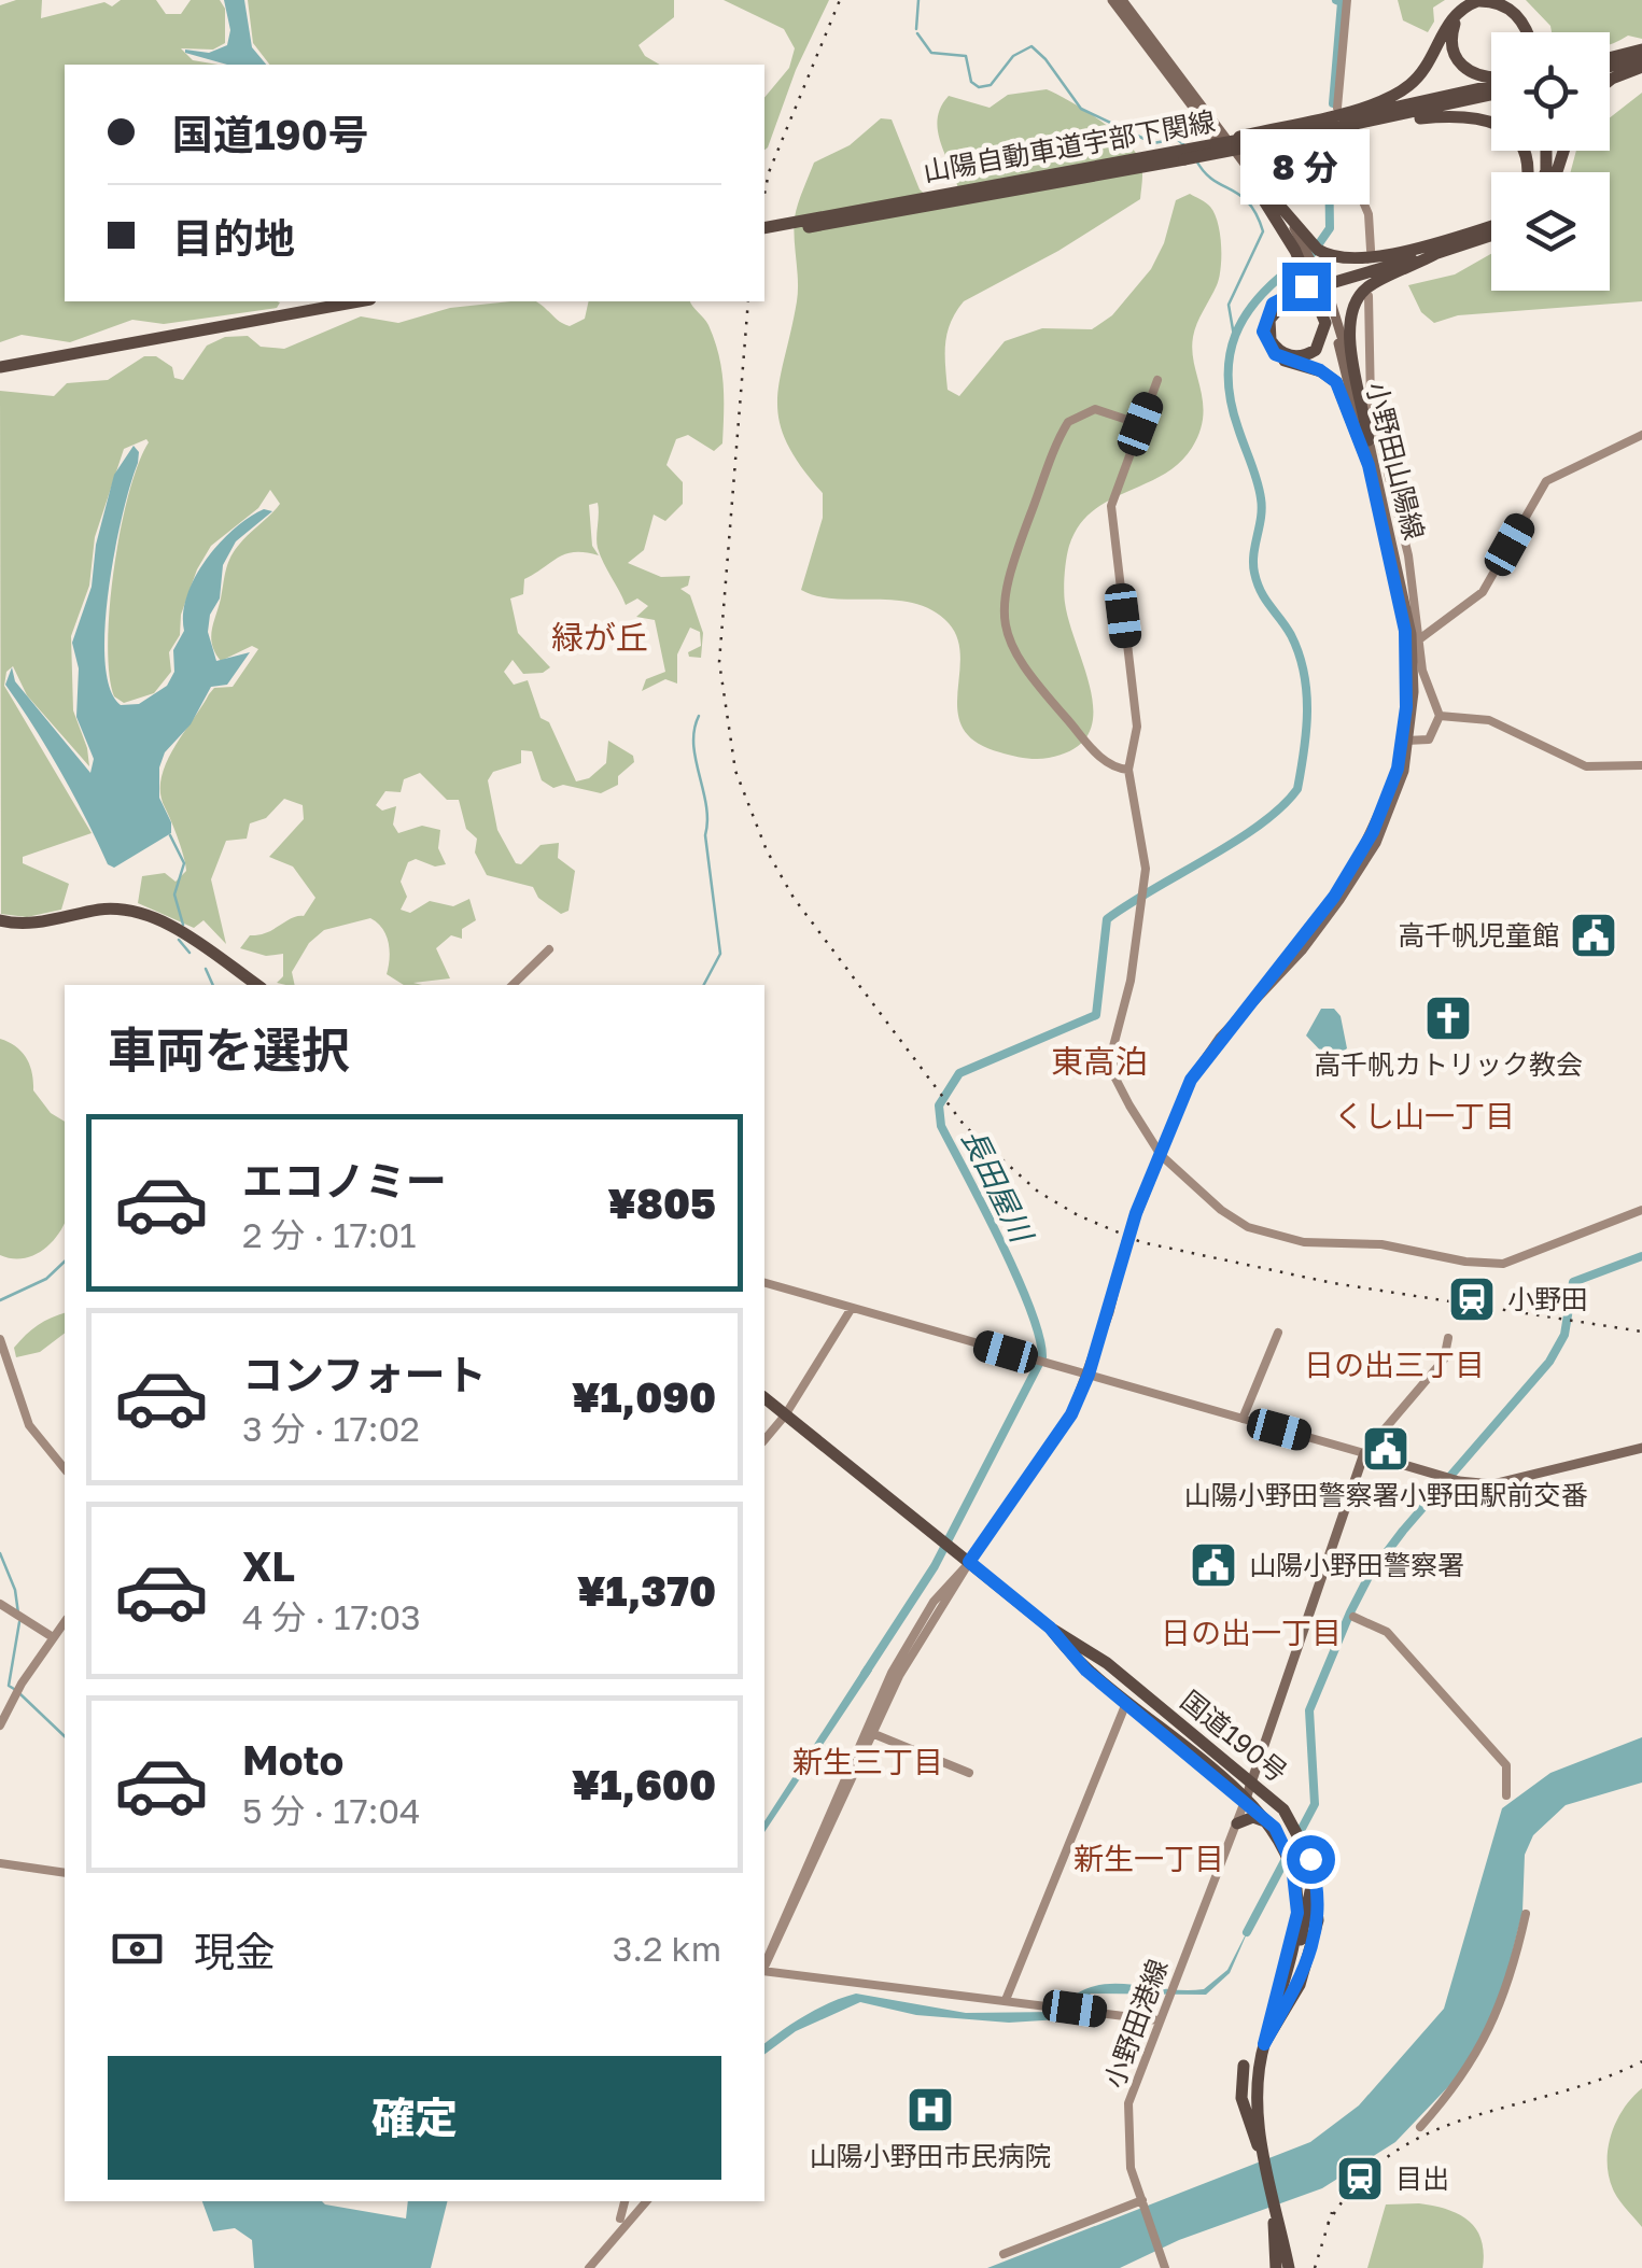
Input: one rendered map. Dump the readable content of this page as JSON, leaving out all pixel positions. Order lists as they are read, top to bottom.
{
  "streets": {
    "highway": ["山陽自動車道宇部下関線", "国道190号"],
    "main road": ["小野田山陽線"],
    "street": ["小野田港線"]
  },
  "crossings": [
    ["小野田山陽線", "国道190号"],
    ["国道190号", "小野田港線"]
  ],
  "districts": [
    "緑が丘",
    "東高泊",
    "くし山一丁目",
    "日の出三丁目",
    "日の出一丁目",
    "新生三丁目",
    "新生一丁目"
  ],
  "water": ["長田屋川"],
  "places": {
    "public building": ["高千帆児童館", "山陽小野田警察署小野田駅前交番", "山陽小野田警察署"],
    "church": ["高千帆カトリック教会"],
    "station": ["小野田", "目出"],
    "hospital": ["山陽小野田市民病院"]
  },
  "page": {
    "banner": ["国道190号", "目的地"],
    "bubble": "8 分",
    "heading": "車両を選択",
    "list": [
      {
        "name": "エコノミー",
        "note": "2 分 · 17:01",
        "value": "¥805"
      },
      {
        "name": "コンフォート",
        "note": "3 分 · 17:02",
        "value": "¥1,090"
      },
      {
        "name": "XL",
        "note": "4 分 · 17:03",
        "value": "¥1,370"
      },
      {
        "name": "Moto",
        "note": "5 分 · 17:04",
        "value": "¥1,600"
      }
    ],
    "pay": ["現金", "3.2 km"],
    "buttons": "確定"
  }
}
